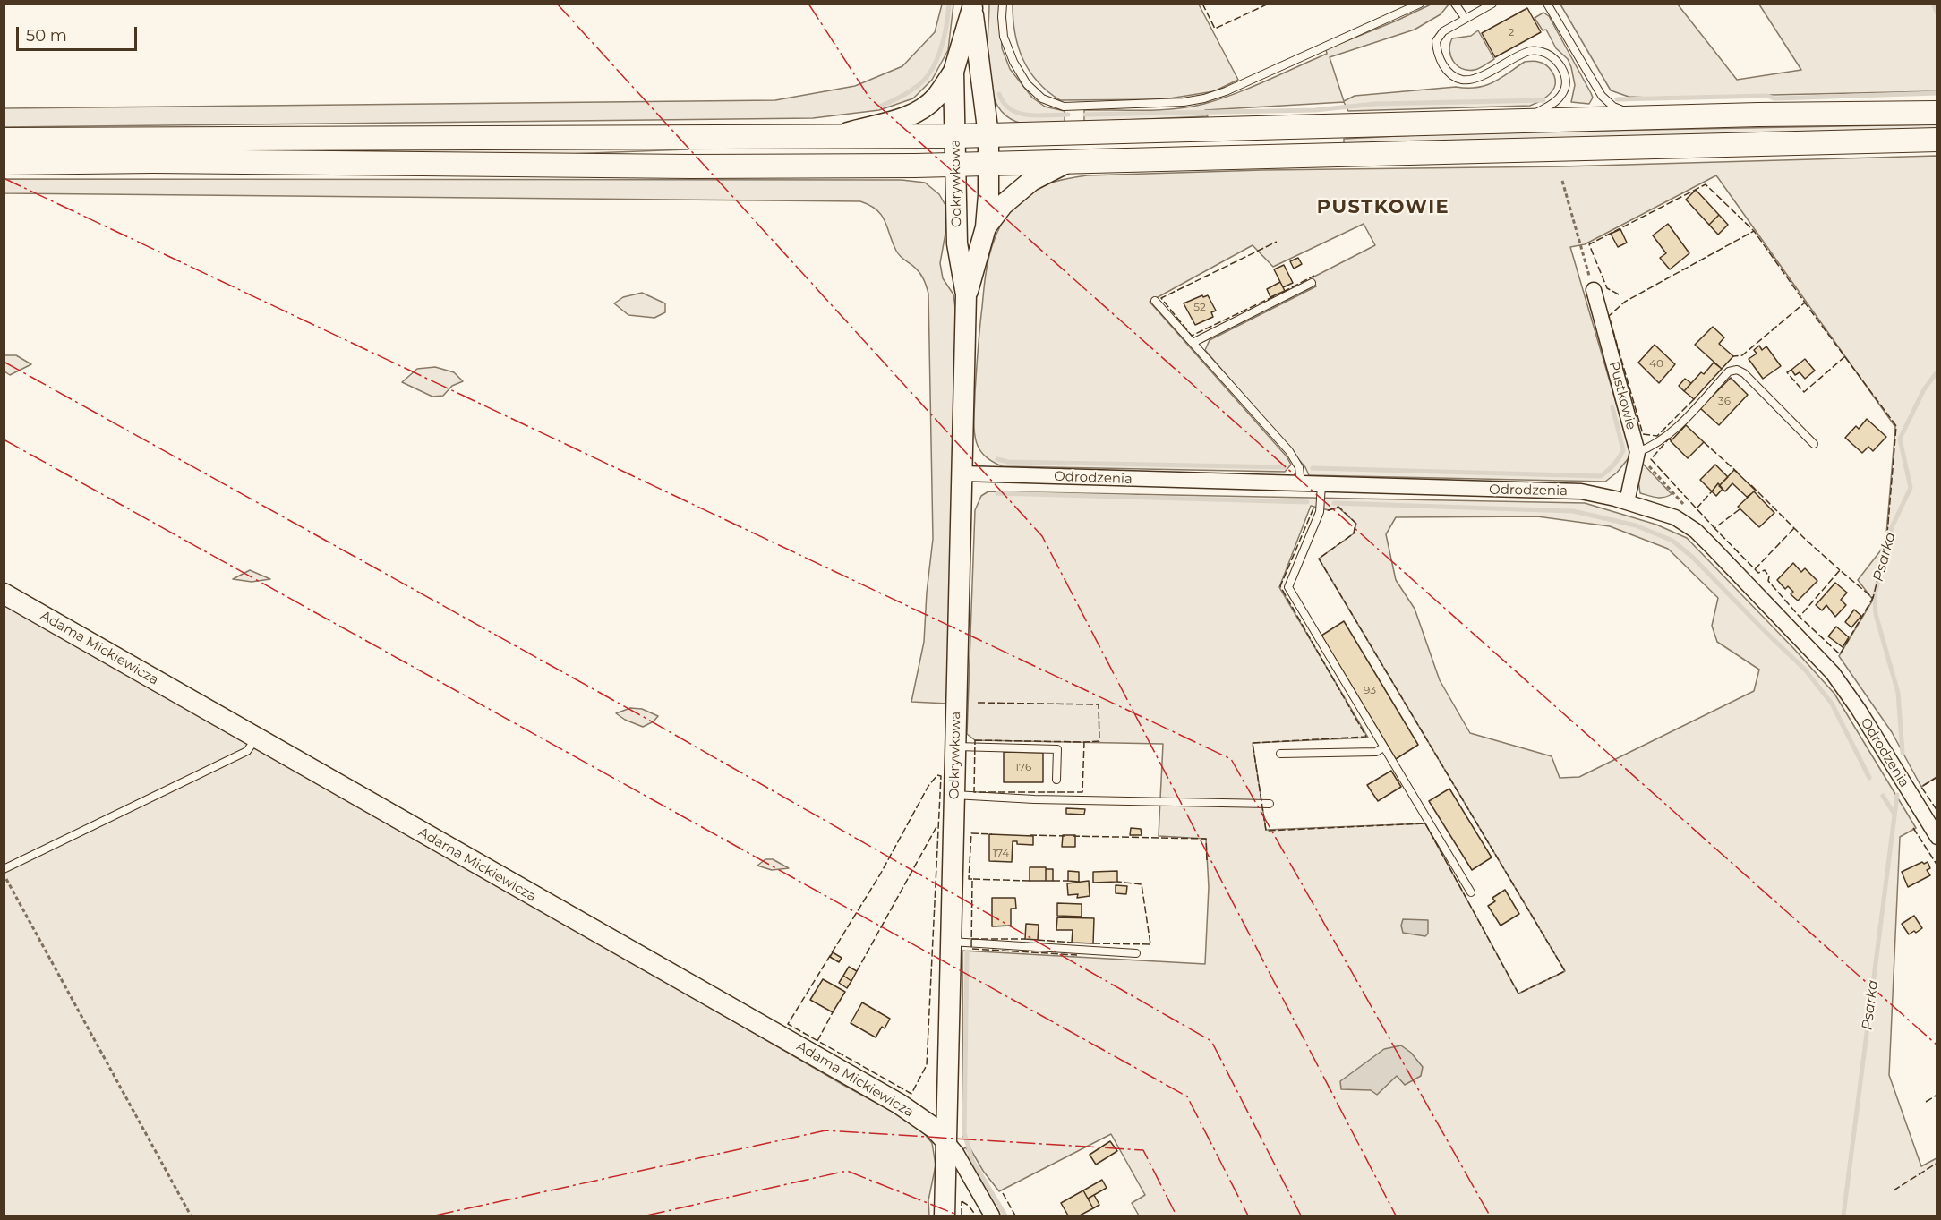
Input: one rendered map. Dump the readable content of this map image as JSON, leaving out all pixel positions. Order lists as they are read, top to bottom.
{
  "streets": {
    "street": [
      "Odkrywkowa",
      "Pustkowie",
      "Odrodzenia",
      "Adama Mickiewicza"
    ]
  },
  "crossings": [
    ["Odkrywkowa", "Odrodzenia"],
    ["Odkrywkowa", "Adama Mickiewicza"],
    ["Pustkowie", "Odrodzenia"]
  ],
  "districts": ["PUSTKOWIE"],
  "water": ["Psarka"],
  "house_numbers": [
    "2",
    "52",
    "40",
    "36",
    "93",
    "176",
    "174"
  ],
  "scale_bar": "50 m"
}
